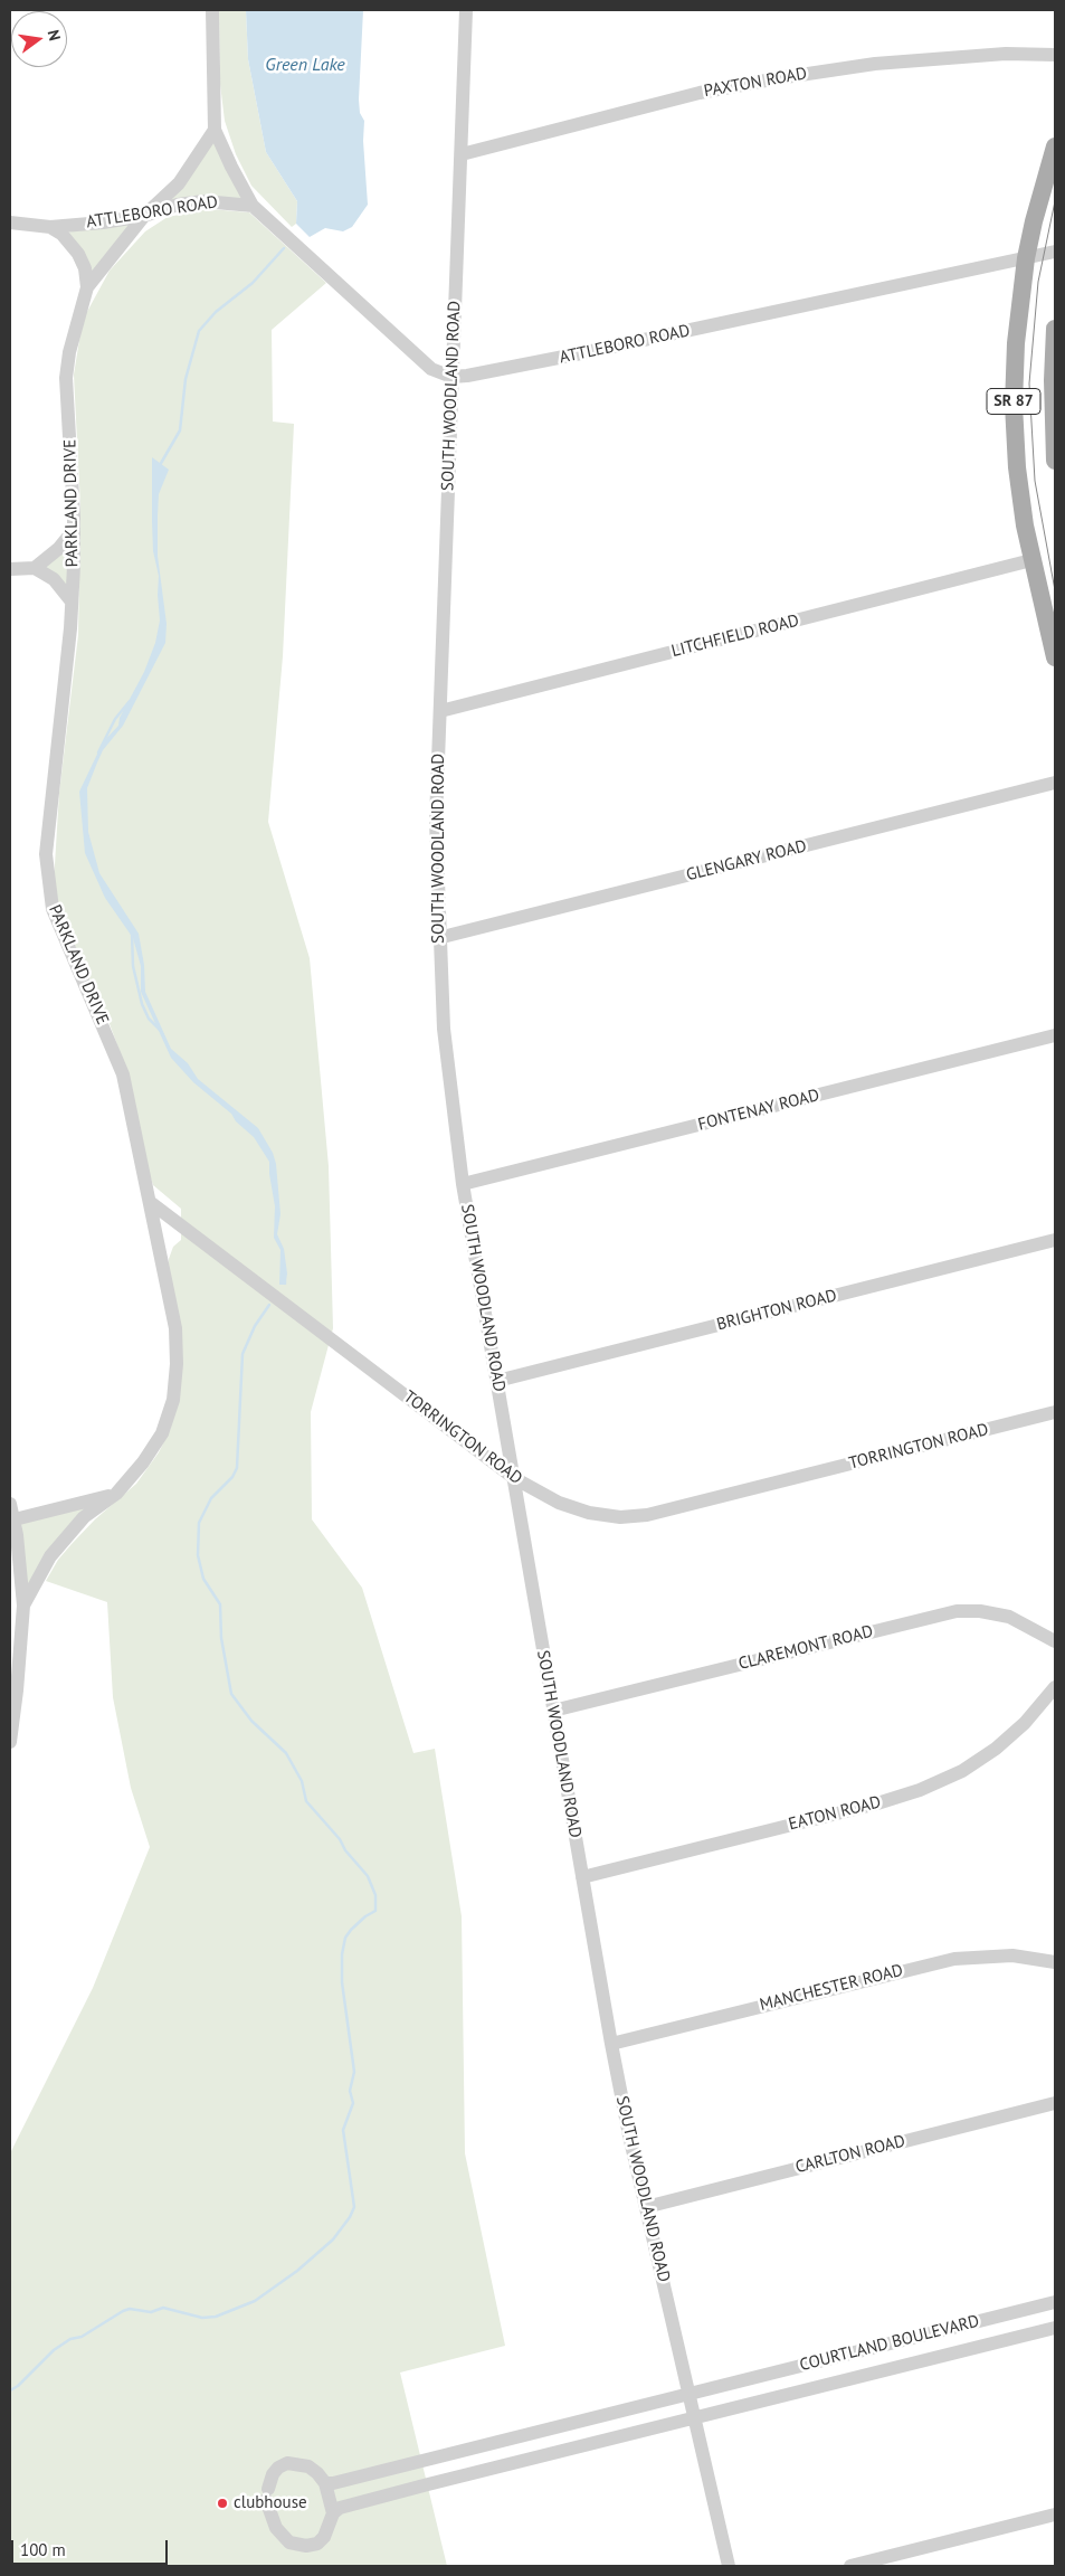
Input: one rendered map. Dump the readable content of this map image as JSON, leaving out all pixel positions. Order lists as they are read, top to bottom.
{
  "streets": {
    "main road": ["SR 87"],
    "street": [
      "PAXTON ROAD",
      "ATTLEBORO ROAD",
      "SOUTH WOODLAND ROAD",
      "PARKLAND DRIVE",
      "LITCHFIELD ROAD",
      "GLENGARY ROAD",
      "FONTENAY ROAD",
      "BRIGHTON ROAD",
      "TORRINGTON ROAD",
      "CLAREMONT ROAD",
      "EATON ROAD",
      "MANCHESTER ROAD",
      "CARLTON ROAD",
      "COURTLAND BOULEVARD"
    ]
  },
  "crossings": [
    ["PAXTON ROAD", "SOUTH WOODLAND ROAD"],
    ["ATTLEBORO ROAD", "SOUTH WOODLAND ROAD"],
    ["ATTLEBORO ROAD", "SR 87"],
    ["ATTLEBORO ROAD", "PARKLAND DRIVE"],
    ["SOUTH WOODLAND ROAD", "LITCHFIELD ROAD"],
    ["SOUTH WOODLAND ROAD", "GLENGARY ROAD"],
    ["SOUTH WOODLAND ROAD", "FONTENAY ROAD"],
    ["SOUTH WOODLAND ROAD", "BRIGHTON ROAD"],
    ["SOUTH WOODLAND ROAD", "TORRINGTON ROAD"],
    ["SOUTH WOODLAND ROAD", "CLAREMONT ROAD"],
    ["SOUTH WOODLAND ROAD", "EATON ROAD"],
    ["SOUTH WOODLAND ROAD", "MANCHESTER ROAD"],
    ["SOUTH WOODLAND ROAD", "CARLTON ROAD"],
    ["SOUTH WOODLAND ROAD", "COURTLAND BOULEVARD"],
    ["SR 87", "LITCHFIELD ROAD"],
    ["PARKLAND DRIVE", "TORRINGTON ROAD"]
  ],
  "water": ["Green Lake"],
  "places": ["clubhouse"],
  "scale_bar": "100 m",
  "north": "right"
}
